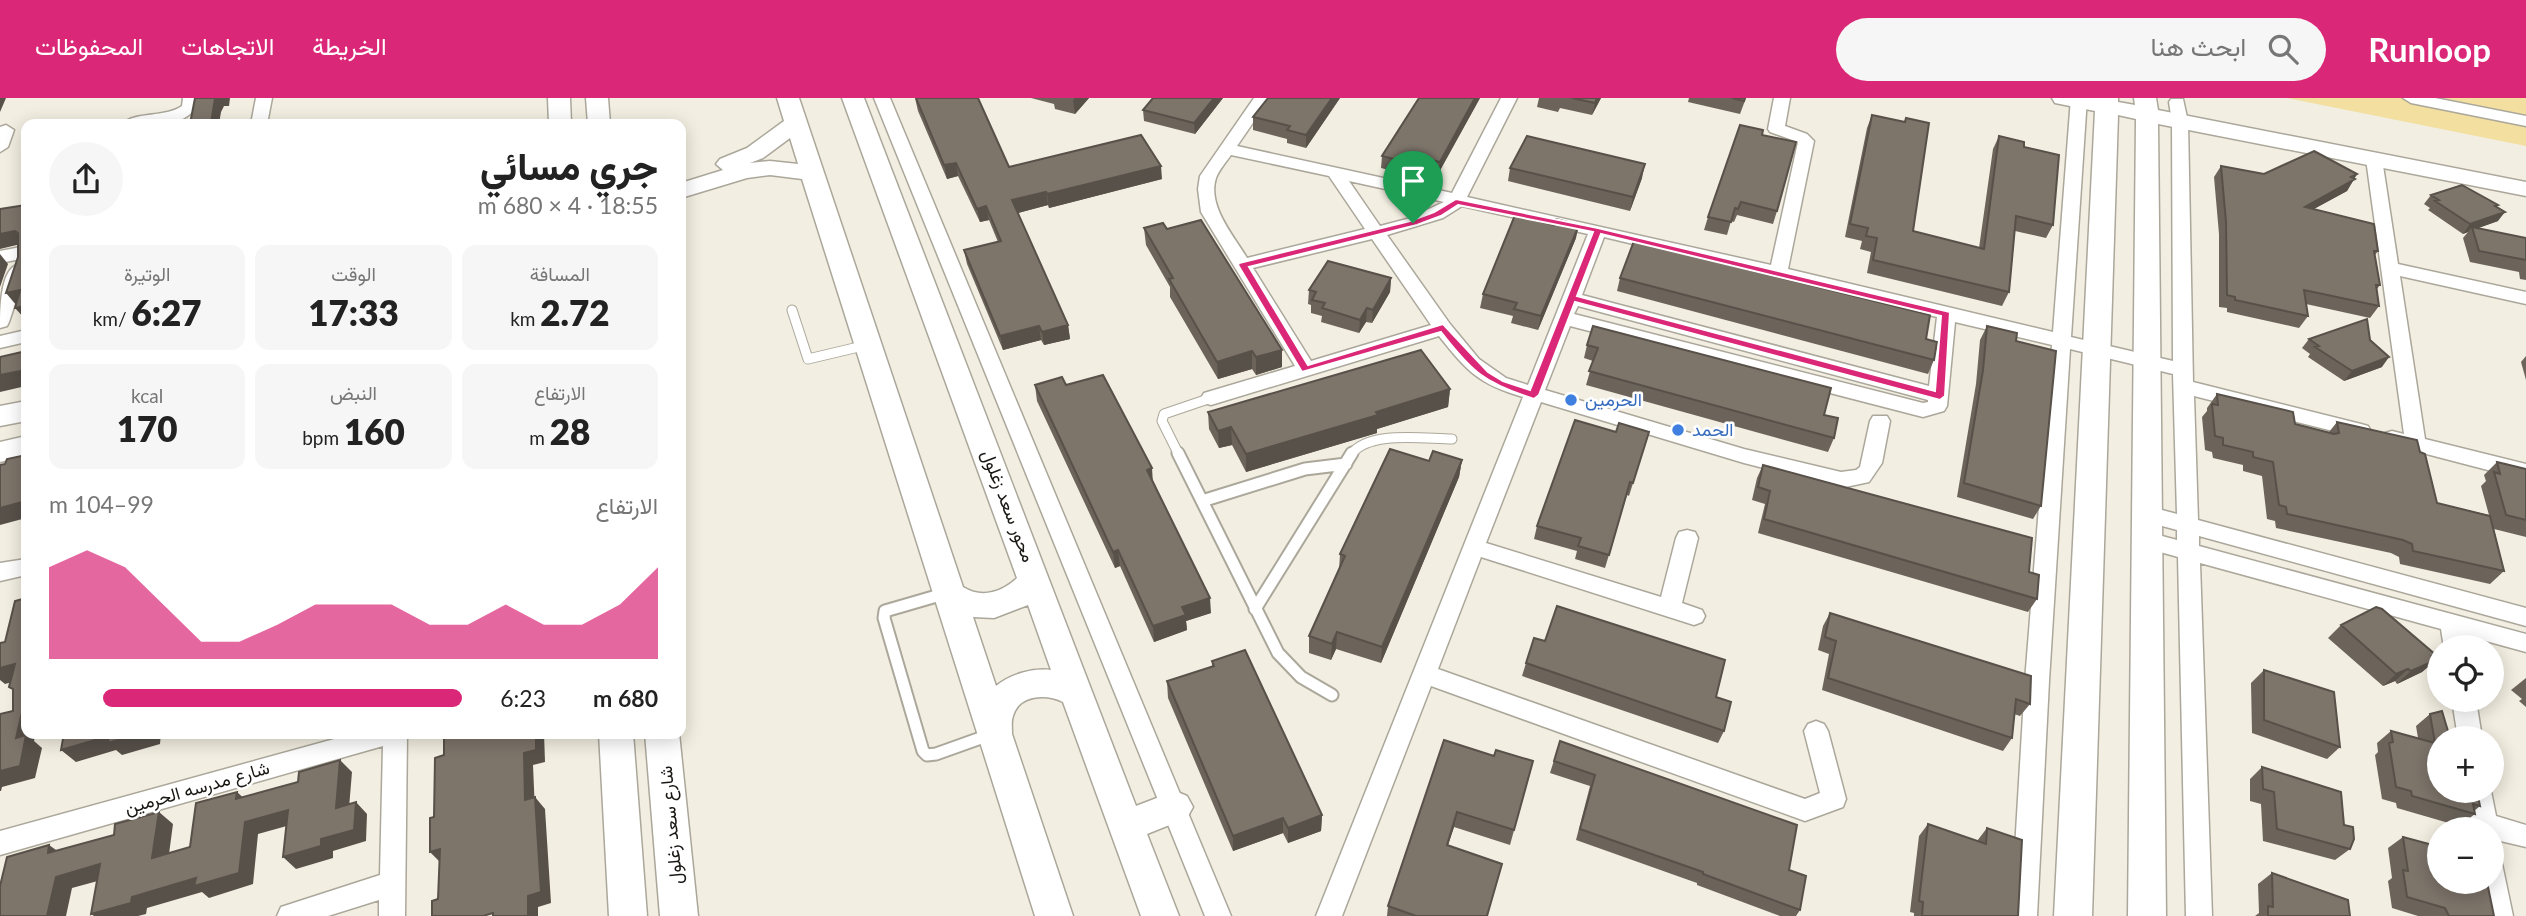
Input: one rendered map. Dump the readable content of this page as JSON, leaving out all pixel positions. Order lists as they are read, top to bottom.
{
  "streets": {
    "street": ["محور سعد زغلول", "شارع مدرسه الحرمين", "شارع سعد زغلول"]
  },
  "places": ["الحرمين", "الحمد"],
  "page": {
    "header": "Runloop",
    "search": "ابحث هنا",
    "nav": ["الخريطة", "الاتجاهات", "المحفوظات"],
    "heading": ["جري مسائي", "18:55 · 4 × 680 m"],
    "stats": [
      ["المسافة", "2.72 km"],
      ["الوقت", "17:33"],
      ["الوتيرة", "6:27 /km"],
      ["الارتفاع", "28 m"],
      ["النبض", "160 bpm"],
      ["kcal", "170"]
    ],
    "chart": ["الارتفاع", "99–104 m"],
    "map_buttons": ["+", "−"],
    "list": [
      {
        "name": "680 m",
        "note": "6:23"
      }
    ]
  }
}
